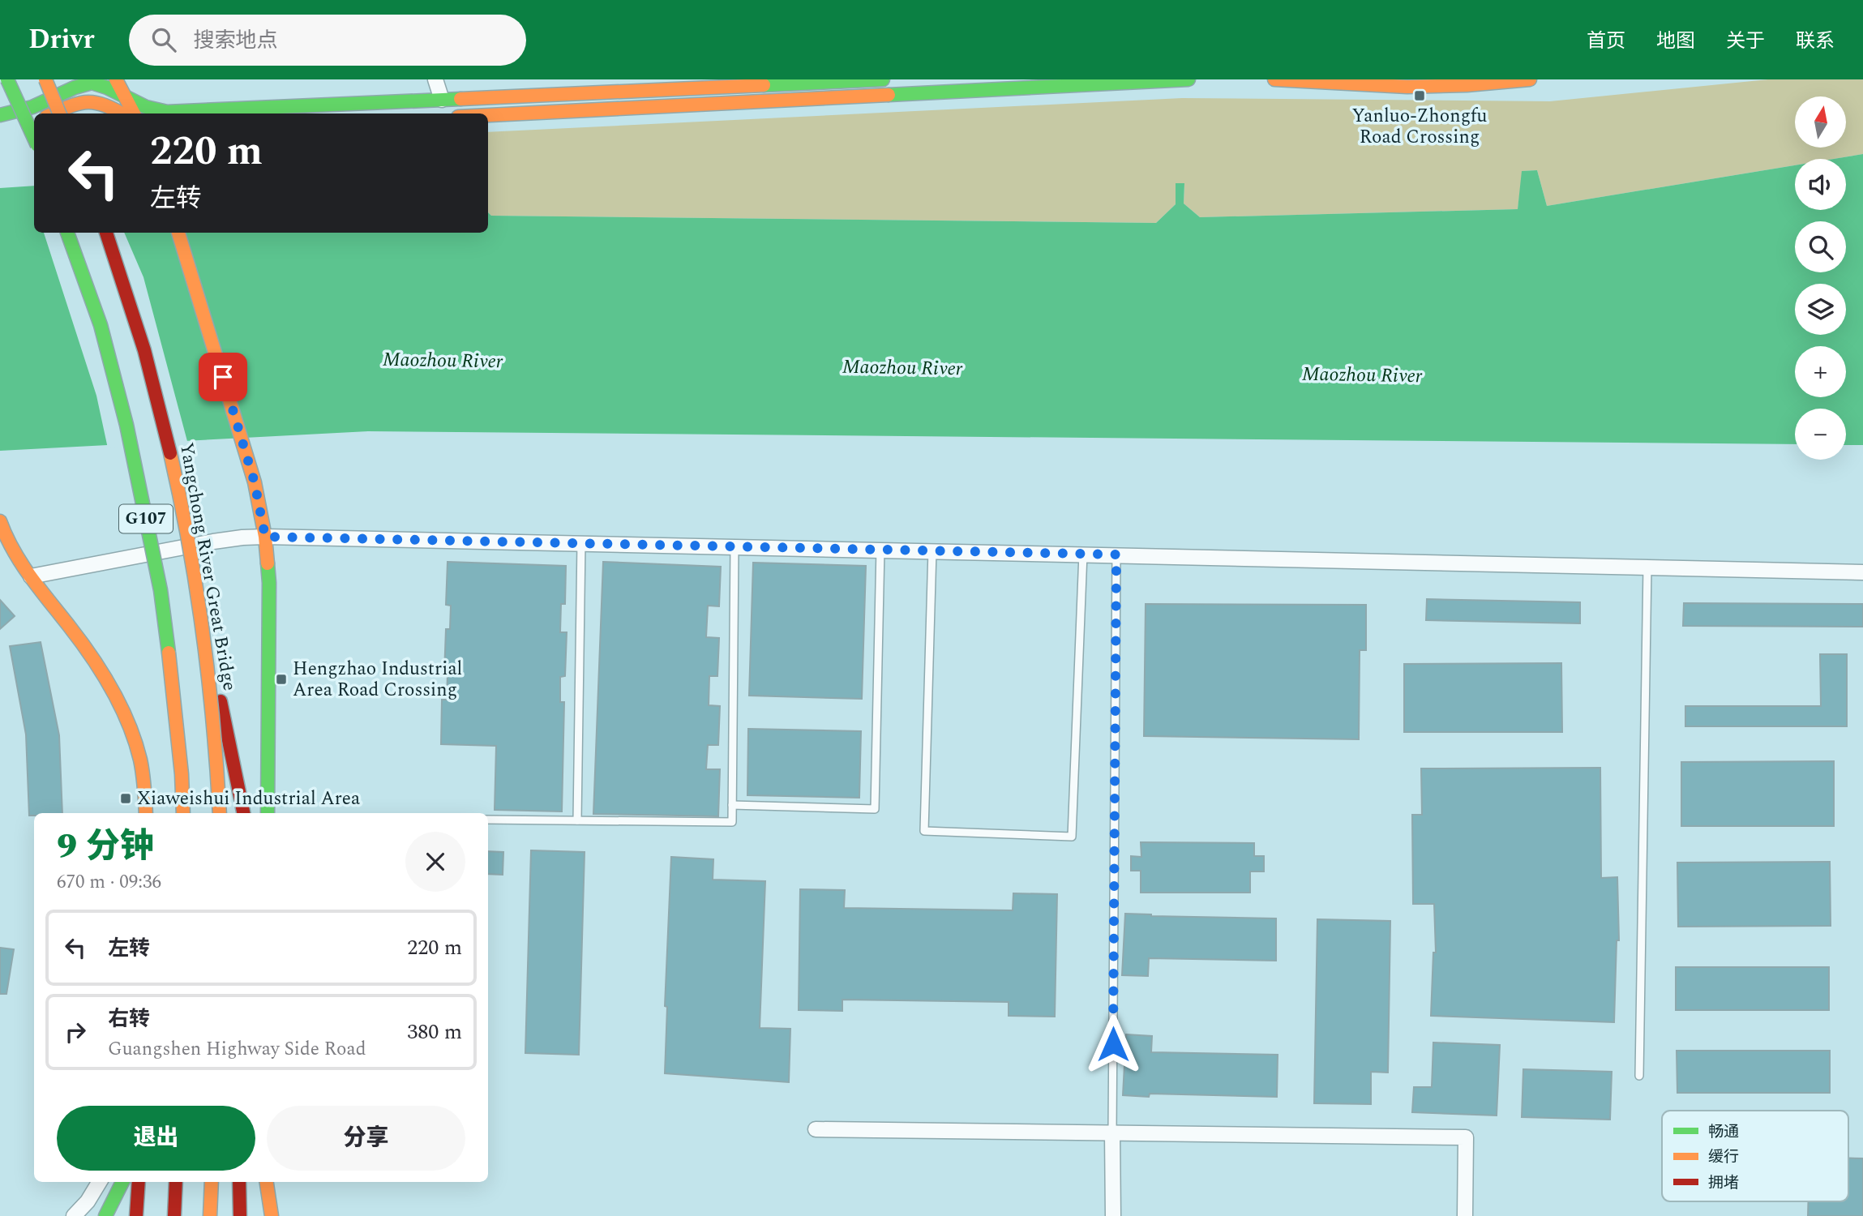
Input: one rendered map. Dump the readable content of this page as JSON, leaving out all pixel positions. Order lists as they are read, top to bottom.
{
  "streets": {
    "main road": ["G107", "Yangchong River Great Bridge"]
  },
  "water": ["Maozhou River"],
  "places": {
    "transit": ["Yanluo-Zhongfu Road Crossing", "Hengzhao Industrial Area Road Crossing", "Xiaweishui Industrial Area"]
  },
  "legend": ["畅通", "缓行", "拥堵"],
  "north": "top",
  "page": {
    "header": "Drivr",
    "search": "搜索地点",
    "nav": [
      "首页",
      "地图",
      "关于",
      "联系"
    ],
    "map_buttons": ["+", "−"],
    "turn": ["220 m", "左转"],
    "heading": ["9 分钟", "670 m · 09:36"],
    "list": [
      {
        "name": "左转",
        "value": "220 m"
      },
      {
        "name": "右转",
        "note": "Guangshen Highway Side Road",
        "value": "380 m"
      }
    ],
    "buttons": ["退出", "分享"]
  }
}
